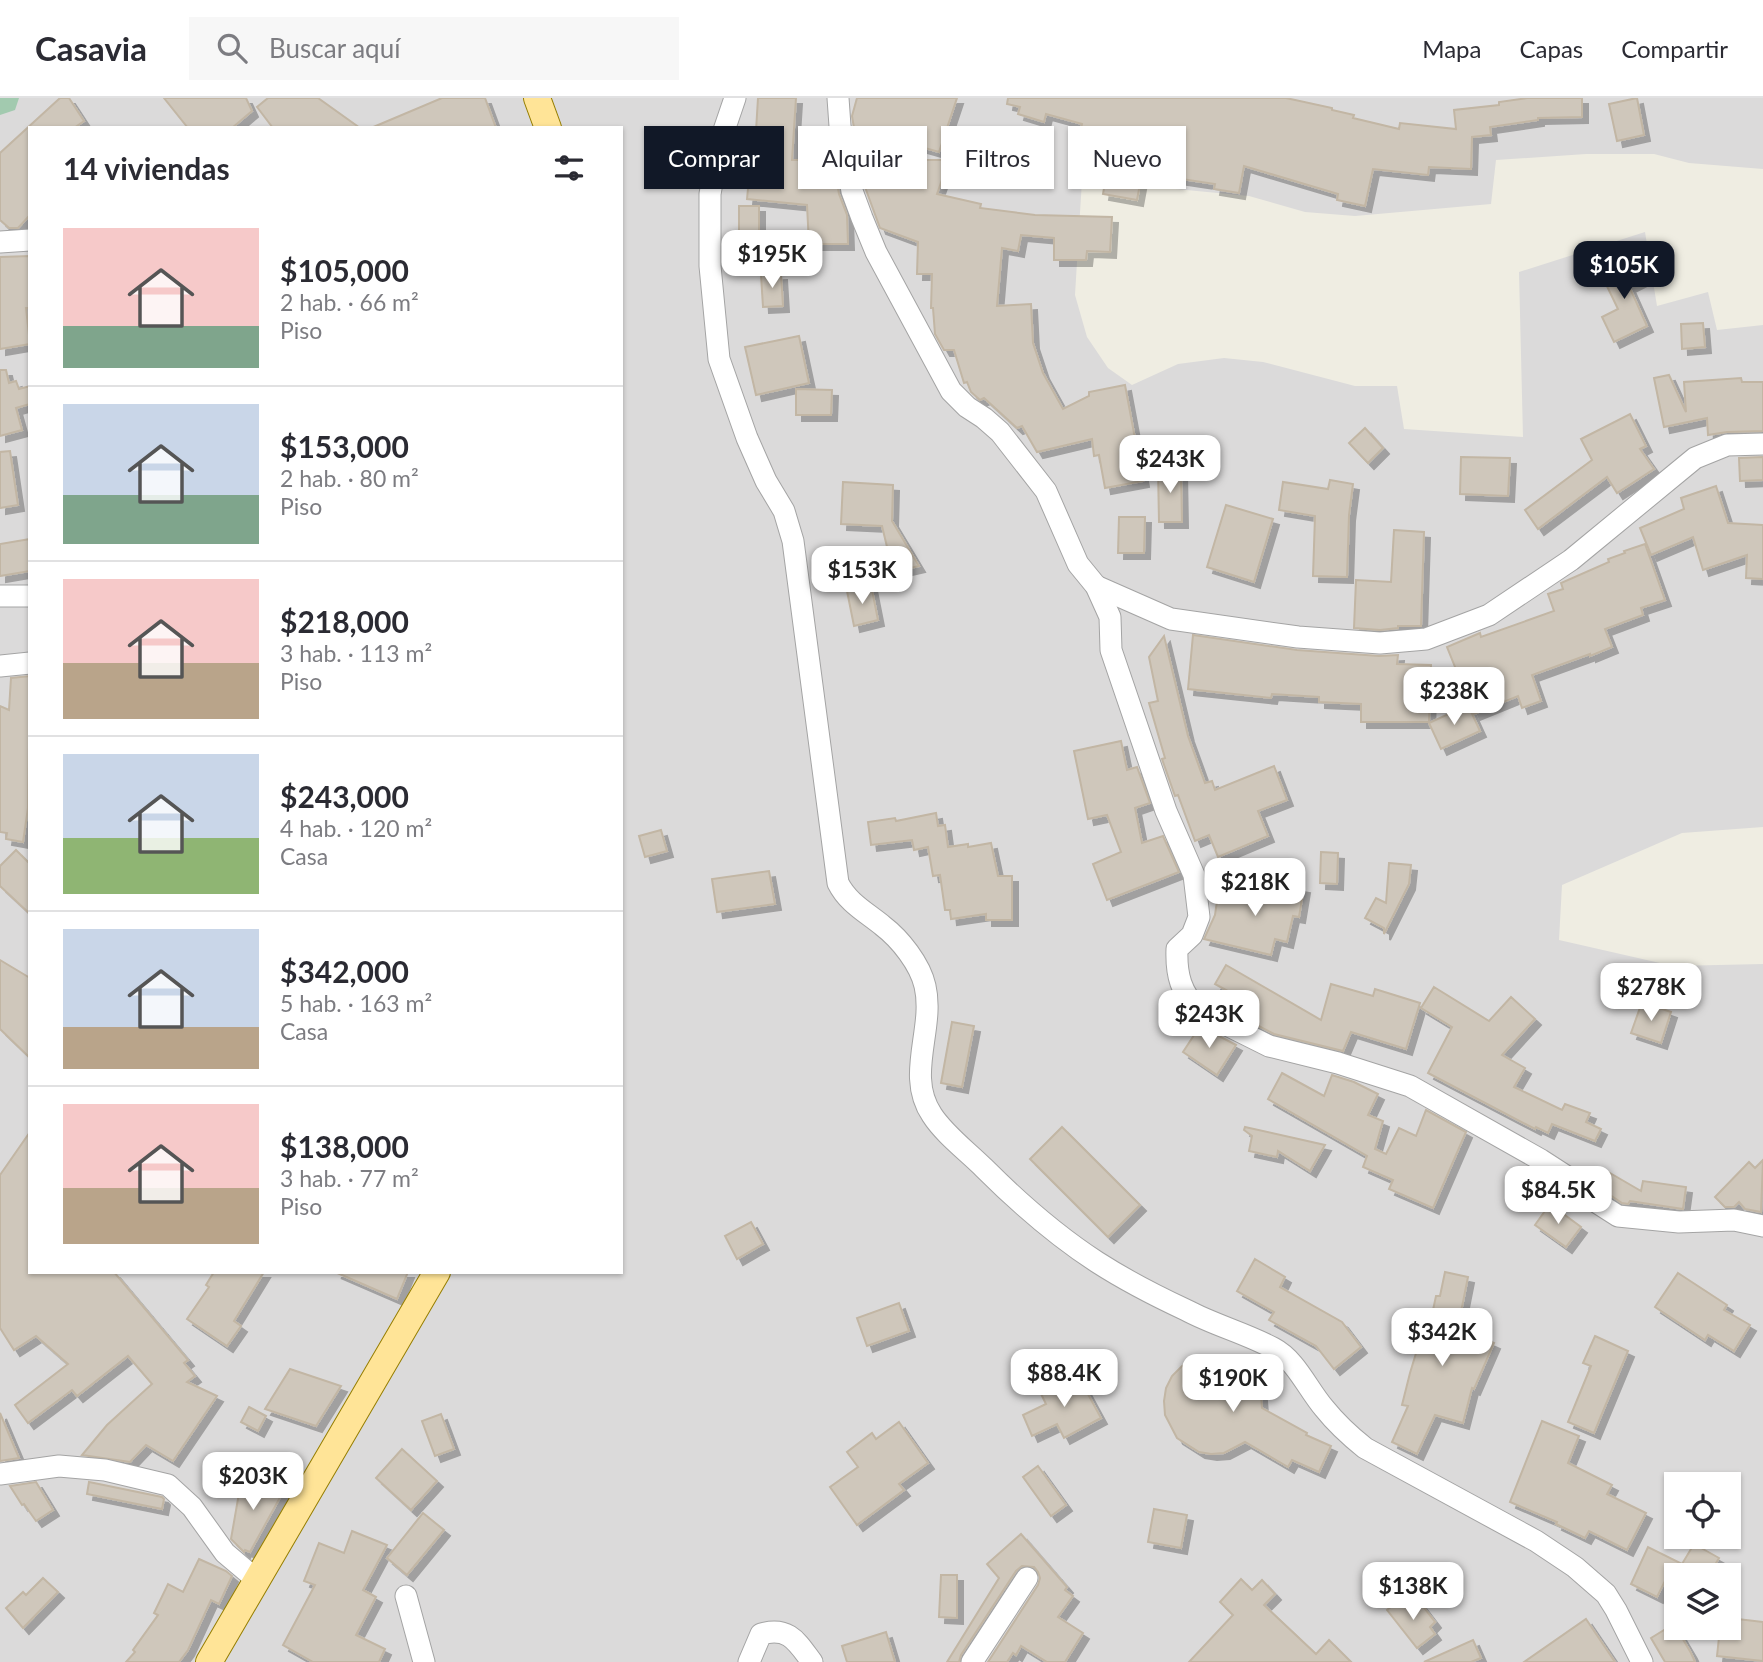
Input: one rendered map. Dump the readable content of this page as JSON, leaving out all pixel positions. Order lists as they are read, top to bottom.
{
  "page": {
    "header": "Casavia",
    "search": "Buscar aquí",
    "nav": ["Mapa", "Capas", "Compartir"],
    "chip": [
      "Comprar",
      "Alquilar",
      "Filtros",
      "Nuevo"
    ],
    "heading": "14 viviendas",
    "list": [
      {
        "name": "$105,000",
        "note": "2 hab. · 66 m² · Piso"
      },
      {
        "name": "$153,000",
        "note": "2 hab. · 80 m² · Piso"
      },
      {
        "name": "$218,000",
        "note": "3 hab. · 113 m² · Piso"
      },
      {
        "name": "$243,000",
        "note": "4 hab. · 120 m² · Casa"
      },
      {
        "name": "$342,000",
        "note": "5 hab. · 163 m² · Casa"
      },
      {
        "name": "$138,000",
        "note": "3 hab. · 77 m² · Piso"
      }
    ],
    "price": [
      "$195K",
      "$105K",
      "$243K",
      "$153K",
      "$238K",
      "$218K",
      "$278K",
      "$243K",
      "$84.5K",
      "$342K",
      "$88.4K",
      "$190K",
      "$203K",
      "$138K"
    ]
  }
}
